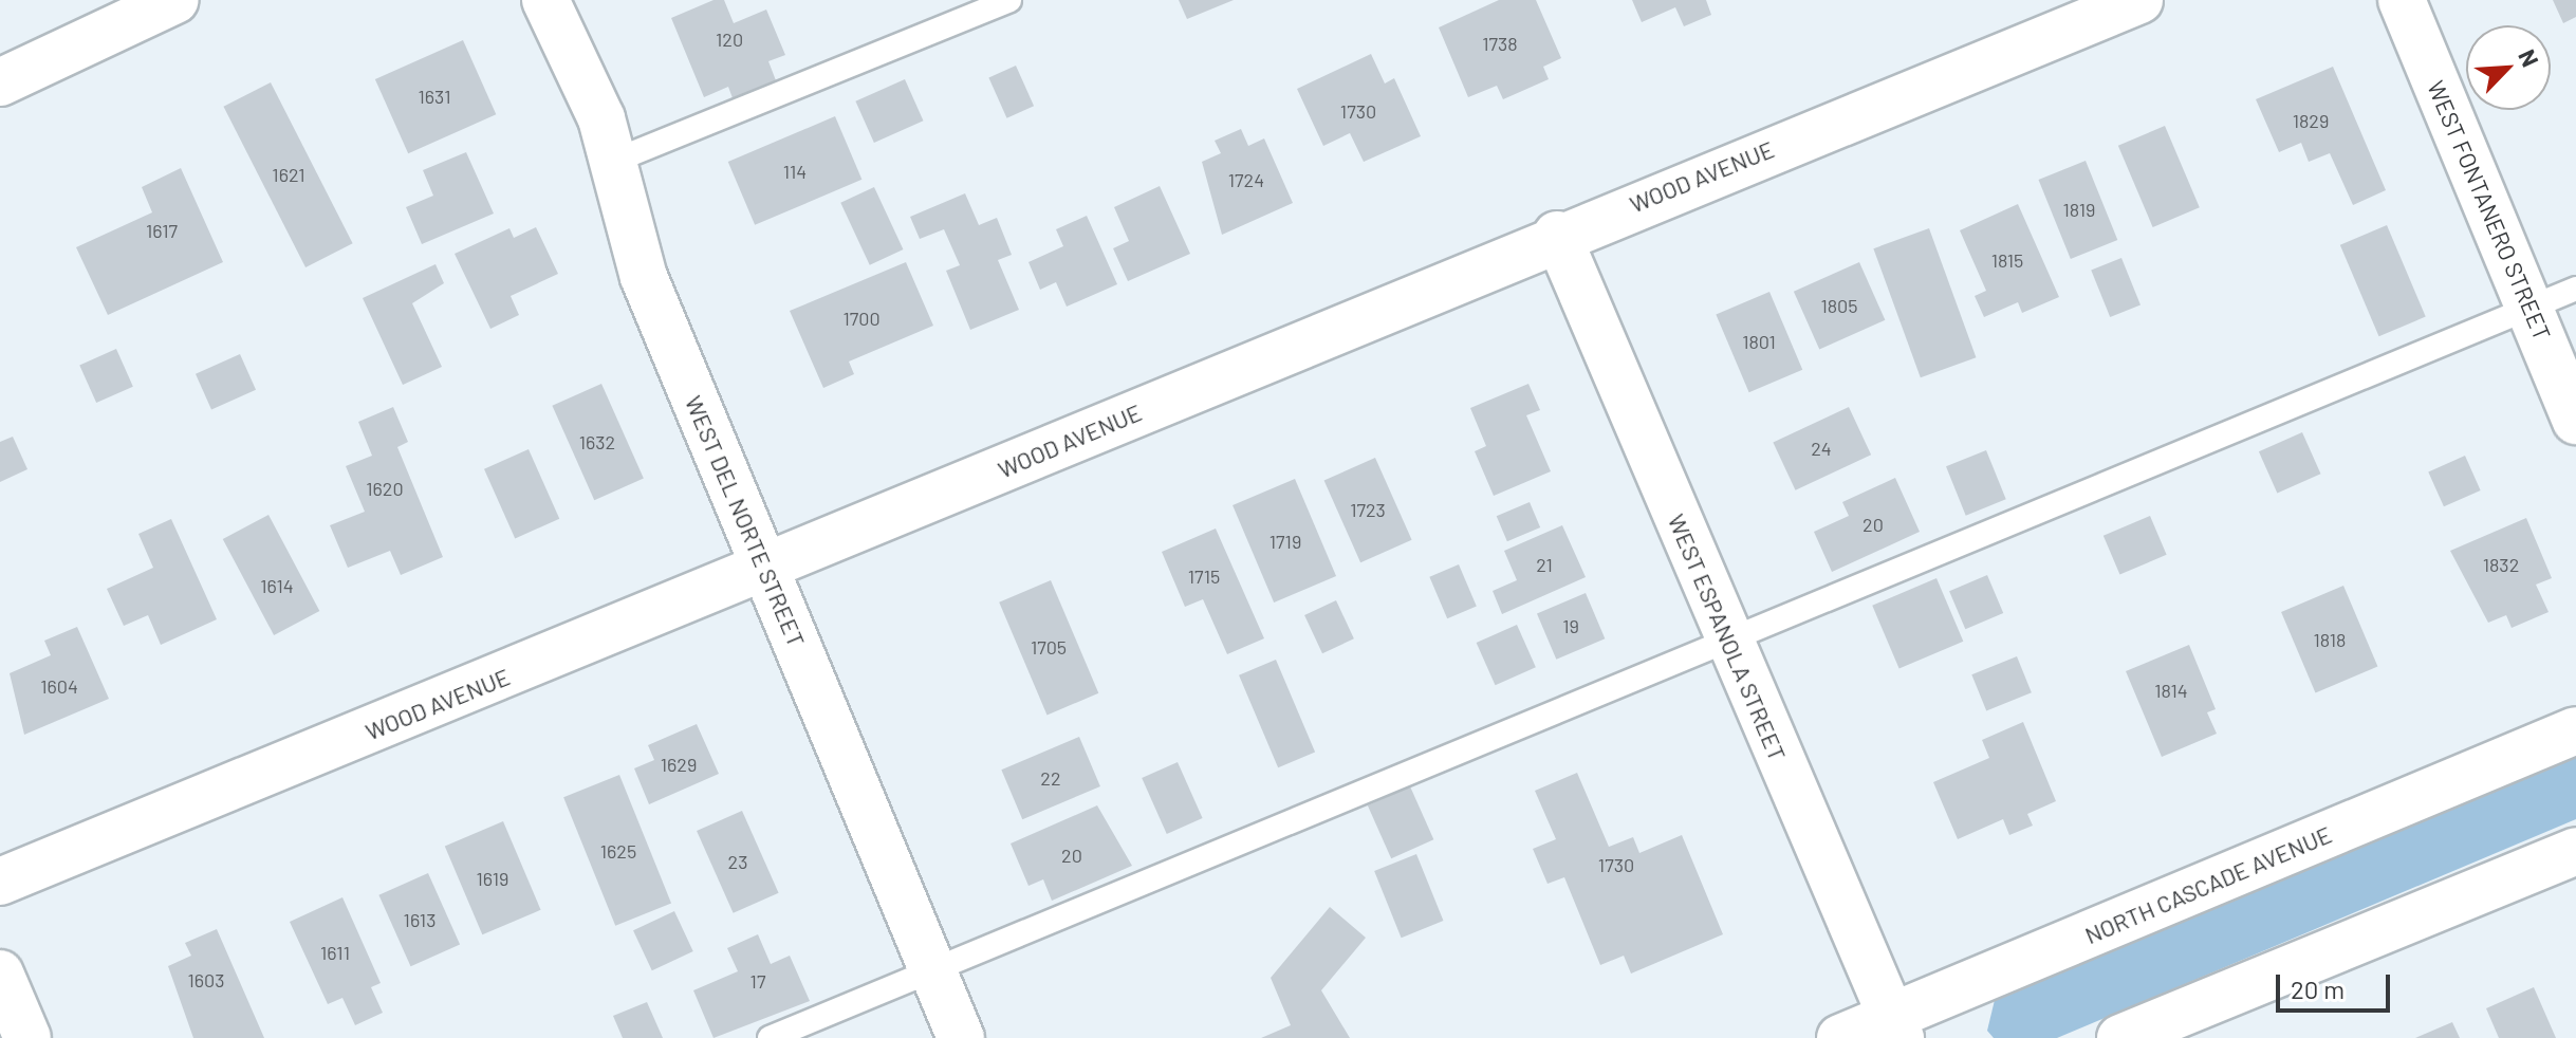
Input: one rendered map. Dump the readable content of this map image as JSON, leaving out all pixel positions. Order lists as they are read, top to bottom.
{
  "streets": {
    "street": [
      "WOOD AVENUE",
      "WEST FONTANERO STREET",
      "WEST DEL NORTE STREET",
      "WEST ESPANOLA STREET",
      "NORTH CASCADE AVENUE"
    ]
  },
  "crossings": [
    ["WOOD AVENUE", "WEST DEL NORTE STREET"],
    ["WOOD AVENUE", "WEST ESPANOLA STREET"],
    ["WEST ESPANOLA STREET", "NORTH CASCADE AVENUE"]
  ],
  "house_numbers": [
    "120",
    "1738",
    "1631",
    "1730",
    "1829",
    "114",
    "1621",
    "1724",
    "1819",
    "1617",
    "1815",
    "1805",
    "1700",
    "1801",
    "1632",
    "24",
    "1620",
    "1723",
    "20",
    "1719",
    "21",
    "1832",
    "1715",
    "1614",
    "19",
    "1818",
    "1705",
    "1604",
    "1814",
    "1629",
    "22",
    "1625",
    "20",
    "23",
    "1730",
    "1619",
    "1613",
    "1611",
    "1603",
    "17"
  ],
  "scale_bar": "20 m",
  "north": "top right"
}
